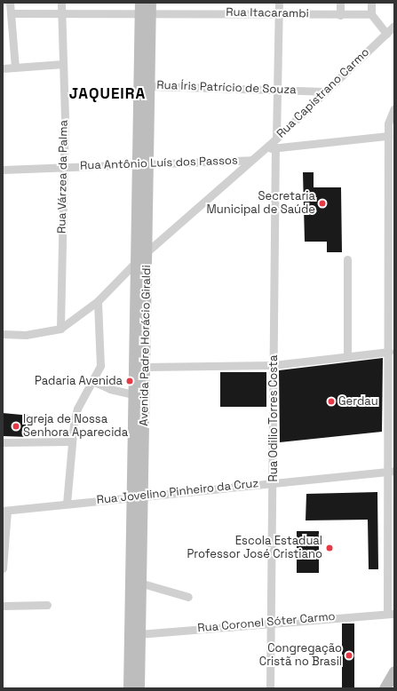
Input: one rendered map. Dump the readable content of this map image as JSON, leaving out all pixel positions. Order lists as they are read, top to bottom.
{
  "streets": {
    "street": [
      "Rua Itacarambi",
      "Rua Íris Patrício de Souza",
      "Rua Capistrano Carmo",
      "Rua Antônio Luís dos Passos",
      "Rua Várzea da Palma",
      "Avenida Padre Horácio Giraldi",
      "Rua Odilio Torres Costa",
      "Rua Jovelino Pinheiro da Cruz",
      "Rua Coronel Sóter Carmo"
    ]
  },
  "crossings": [
    ["Rua Itacarambi", "Rua Várzea da Palma"],
    ["Rua Itacarambi", "Avenida Padre Horácio Giraldi"],
    ["Rua Íris Patrício de Souza", "Rua Capistrano Carmo"],
    ["Rua Íris Patrício de Souza", "Avenida Padre Horácio Giraldi"],
    ["Rua Capistrano Carmo", "Rua Antônio Luís dos Passos"],
    ["Rua Capistrano Carmo", "Avenida Padre Horácio Giraldi"],
    ["Rua Antônio Luís dos Passos", "Rua Várzea da Palma"],
    ["Rua Antônio Luís dos Passos", "Avenida Padre Horácio Giraldi"],
    ["Avenida Padre Horácio Giraldi", "Rua Jovelino Pinheiro da Cruz"],
    ["Avenida Padre Horácio Giraldi", "Rua Coronel Sóter Carmo"],
    ["Rua Odilio Torres Costa", "Rua Jovelino Pinheiro da Cruz"],
    ["Rua Odilio Torres Costa", "Rua Coronel Sóter Carmo"]
  ],
  "districts": ["JAQUEIRA"],
  "places": [
    "Secretaria Municipal de Saúde",
    "Padaria Avenida",
    "Gerdau",
    "Igreja de Nossa Senhora Aparecida",
    "Escola Estadual Professor José Cristiano",
    "Congregação Cristã no Brasil"
  ]
}
